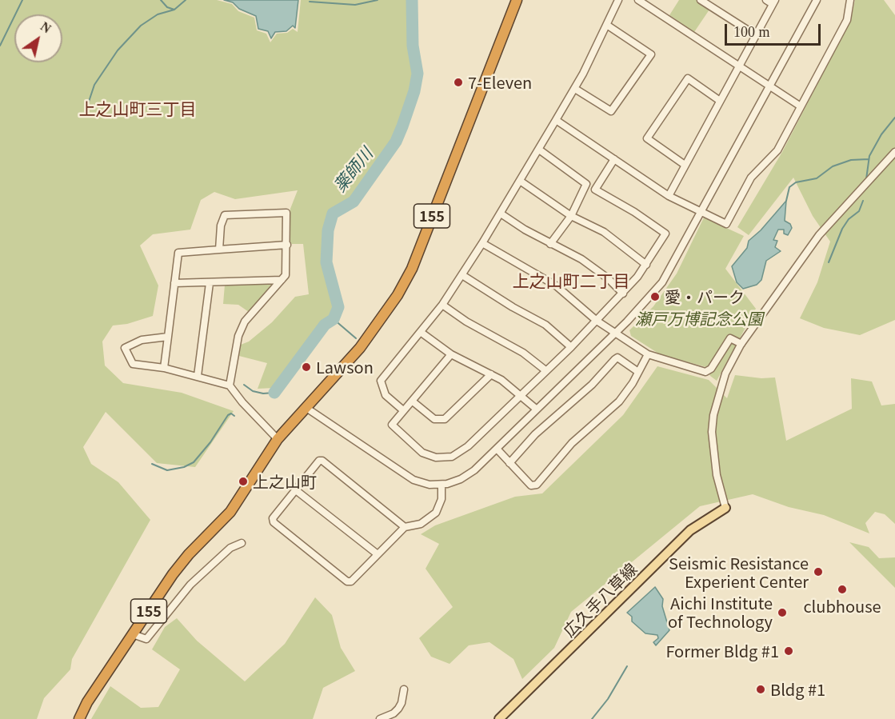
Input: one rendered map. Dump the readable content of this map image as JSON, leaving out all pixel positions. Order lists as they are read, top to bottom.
{
  "streets": {
    "highway": ["155"],
    "main road": ["広久手八草線"]
  },
  "districts": ["上之山町三丁目", "上之山町二丁目"],
  "water": ["薬師川"],
  "parks": ["瀬戸万博記念公園"],
  "places": [
    "7-Eleven",
    "愛・パーク",
    "Lawson",
    "上之山町",
    "Seismic Resistance Experient Center",
    "clubhouse",
    "Aichi Institute of Technology",
    "Former Bldg #1",
    "Bldg #1"
  ],
  "scale_bar": "100 m",
  "north": "top right"
}
